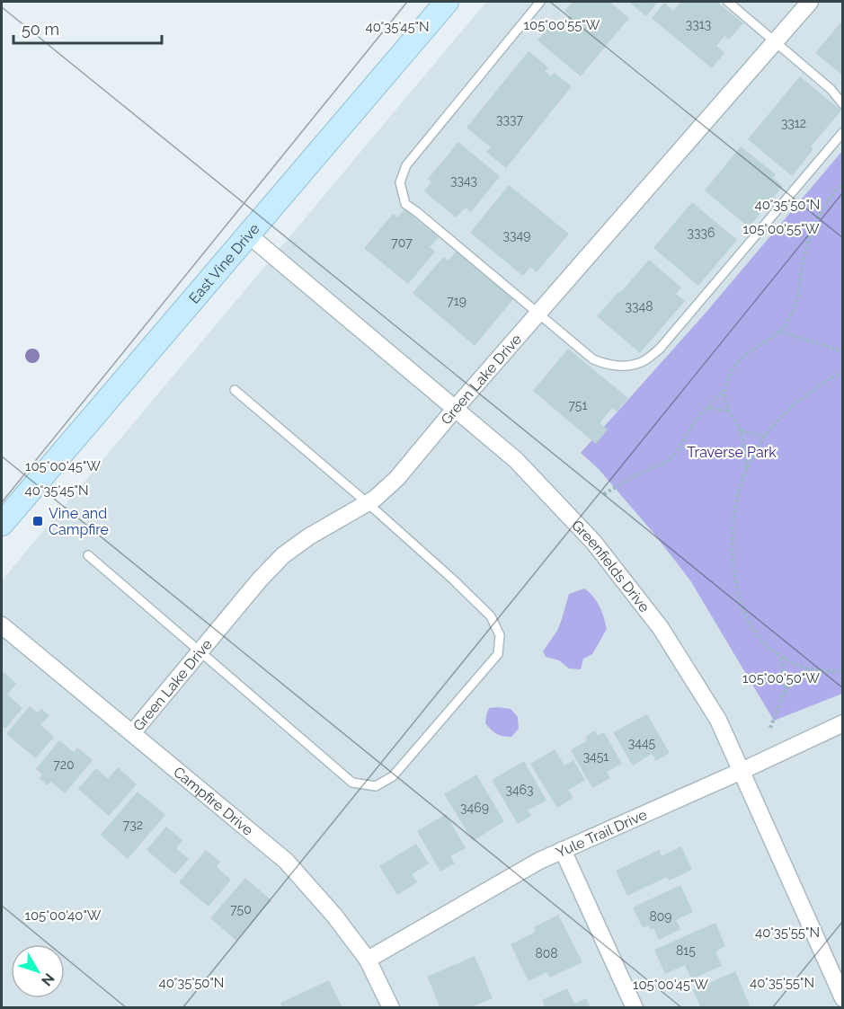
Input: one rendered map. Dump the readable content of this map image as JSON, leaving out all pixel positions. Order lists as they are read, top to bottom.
{
  "streets": {
    "street": [
      "East Vine Drive",
      "Green Lake Drive",
      "Greenfields Drive",
      "Campfire Drive",
      "Yule Trail Drive"
    ]
  },
  "crossings": [
    ["East Vine Drive", "Greenfields Drive"],
    ["Green Lake Drive", "Greenfields Drive"],
    ["Green Lake Drive", "Campfire Drive"],
    ["Greenfields Drive", "Yule Trail Drive"],
    ["Campfire Drive", "Yule Trail Drive"]
  ],
  "parks": ["Traverse Park"],
  "places": {
    "transit": ["Vine and Campfire"]
  },
  "house_numbers": [
    "3313",
    "3337",
    "3312",
    "3343",
    "3336",
    "3349",
    "707",
    "719",
    "3348",
    "751",
    "3445",
    "3451",
    "720",
    "3463",
    "3469",
    "732",
    "750",
    "809",
    "815",
    "808"
  ],
  "scale_bar": "50 m",
  "north": "bottom right",
  "coordinates": [
    "105°00'55\"W",
    "40°35'45\"N",
    "40°35'50\"N",
    "105°00'45\"W",
    "105°00'50\"W",
    "105°00'40\"W",
    "40°35'55\"N"
  ]
}
